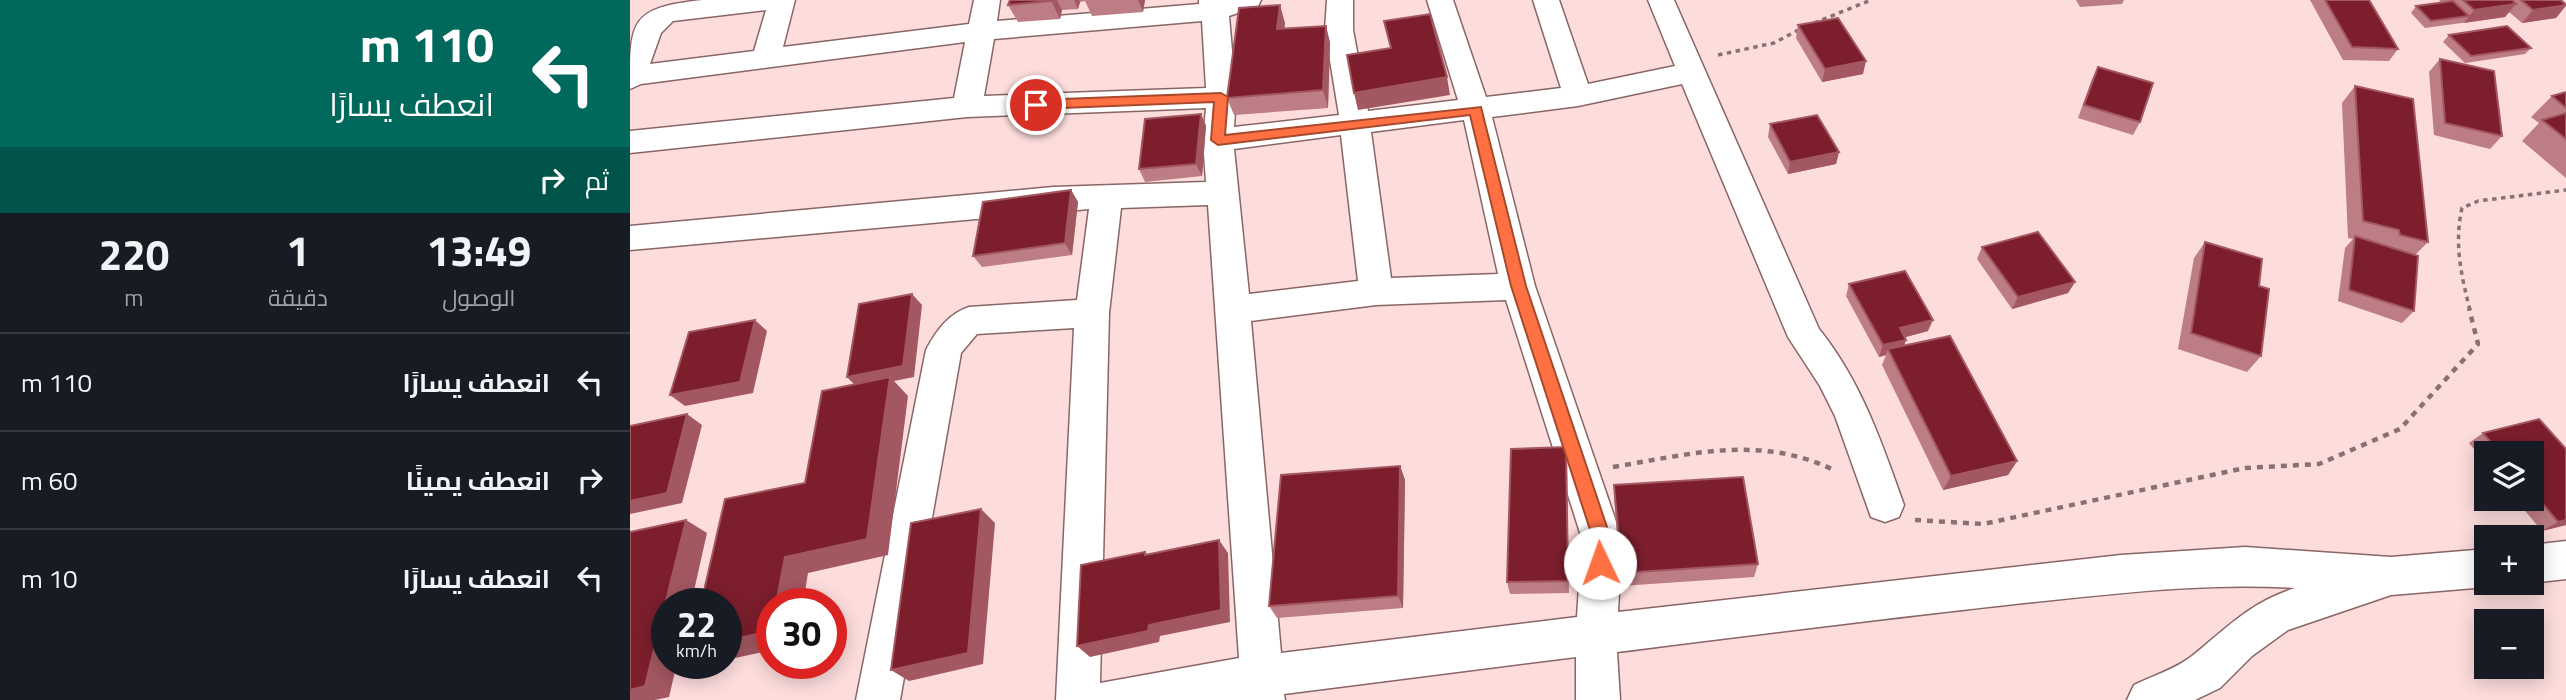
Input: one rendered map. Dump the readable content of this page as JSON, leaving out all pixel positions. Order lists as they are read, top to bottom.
{
  "page": {
    "turn": ["110 m", "انعطف يسارًا"],
    "then": "ثم",
    "eta": [
      "13:49",
      "الوصول",
      "1",
      "دقيقة",
      "220",
      "m"
    ],
    "list": [
      {
        "name": "انعطف يسارًا",
        "value": "110 m"
      },
      {
        "name": "انعطف يمينًا",
        "value": "60 m"
      },
      {
        "name": "انعطف يسارًا",
        "value": "10 m"
      }
    ],
    "map_buttons": ["+", "−"],
    "speed": "22 km/h",
    "limit": "30"
  }
}
